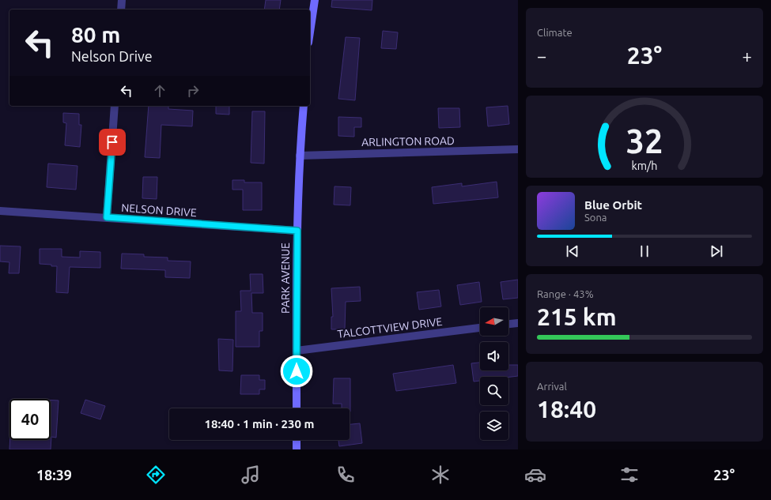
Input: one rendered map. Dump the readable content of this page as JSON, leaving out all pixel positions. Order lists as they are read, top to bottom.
{
  "streets": {
    "street": [
      "ARLINGTON ROAD",
      "NELSON DRIVE",
      "PARK AVENUE",
      "TALCOTTVIEW DRIVE"
    ]
  },
  "crossings": [
    ["ARLINGTON ROAD", "PARK AVENUE"],
    ["NELSON DRIVE", "PARK AVENUE"],
    ["PARK AVENUE", "TALCOTTVIEW DRIVE"]
  ],
  "north": "left",
  "page": {
    "tile": [
      "Climate",
      ["Range · 43%", "215 km"],
      ["Arrival", "18:40"]
    ],
    "turn": ["80 m", "Nelson Drive"],
    "heat": ["−", "23°", "+"],
    "song": ["Blue Orbit", "Sona"],
    "limit": "40",
    "trip": "18:40 · 1 min · 230 m",
    "tabs": ["18:39", "23°"],
    "gauge": ["32", "km/h"]
  }
}
